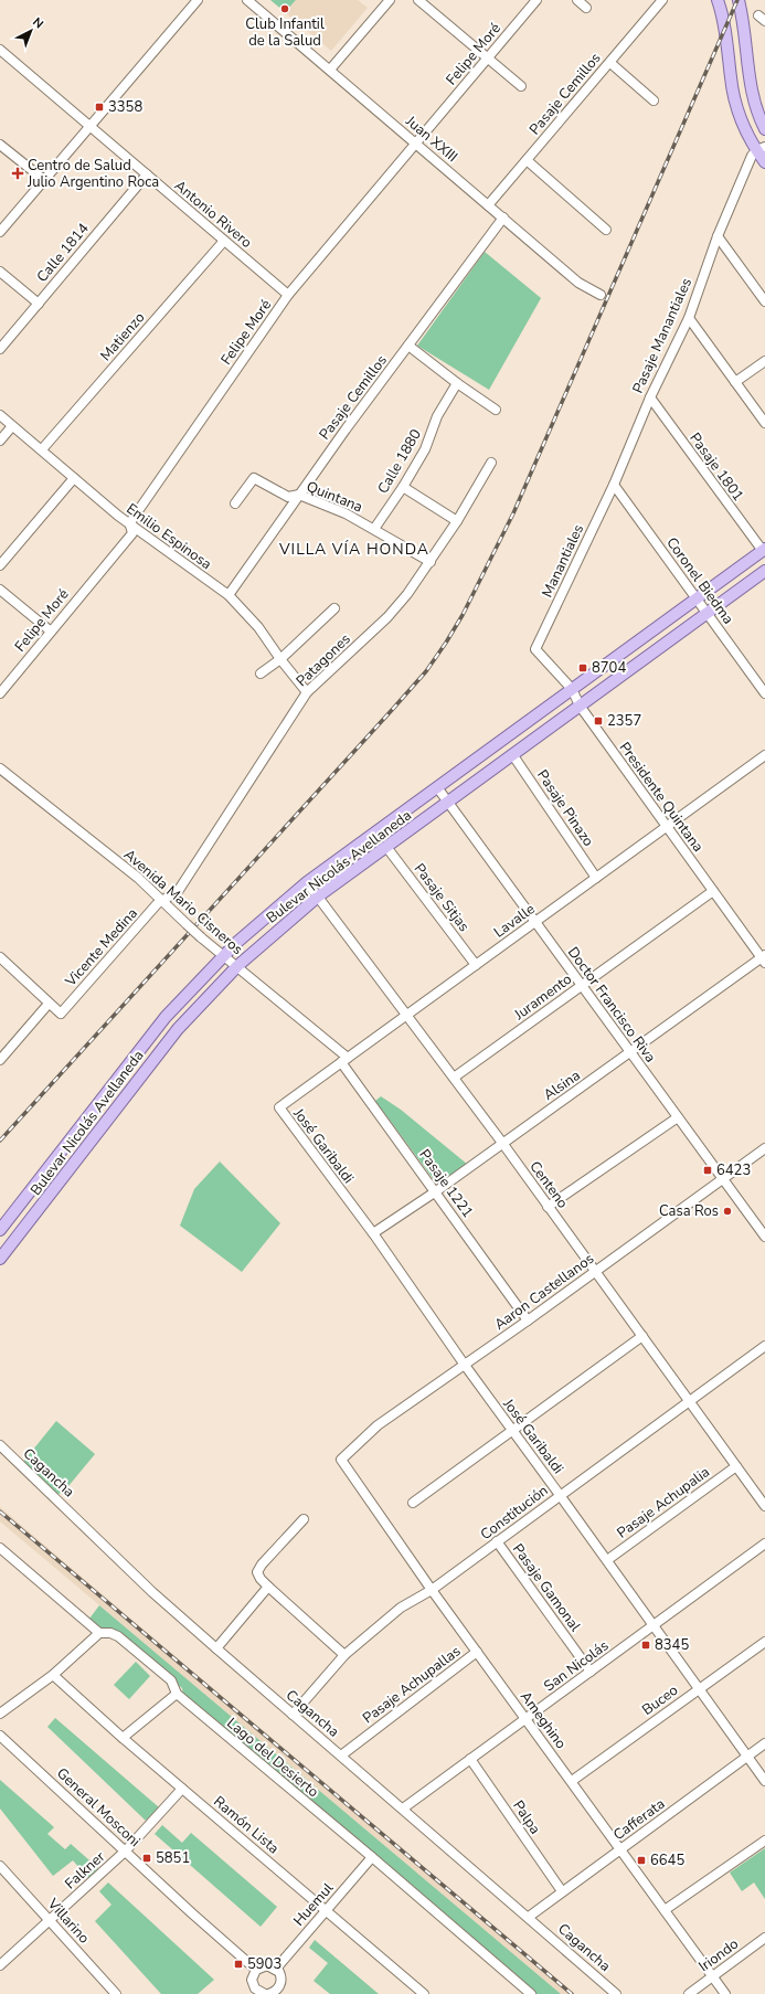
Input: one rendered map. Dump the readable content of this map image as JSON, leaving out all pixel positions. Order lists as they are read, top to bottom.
{
  "streets": {
    "main road": ["Bulevar Nicolás Avellaneda"],
    "street": [
      "Felipe Moré",
      "Pasaje Cemillos",
      "Juan XXIII",
      "Antonio Rivero",
      "Calle 1814",
      "Pasaje Manantiales",
      "Matienzo",
      "Calle 1880",
      "Pasaje 1801",
      "Quintana",
      "Emilio Espinosa",
      "Manantiales",
      "Coronel Biedma",
      "Patagones",
      "Presidente Quintana",
      "Pasaje Pinazo",
      "Pasaje Sitjas",
      "Avenida Mario Cisneros",
      "Lavalle",
      "Vicente Medina",
      "Juramento",
      "Doctor Francisco Riva",
      "Alsina",
      "José Garibaldi",
      "Pasaje 1221",
      "Centeno",
      "Aaron Castellanos",
      "Cagancha",
      "Pasaje Achupalia",
      "Constitución",
      "Pasaje Gamonal",
      "San Nicolás",
      "Pasaje Achupallas",
      "Buceo",
      "Ameghino",
      "Lago del Desierto",
      "General Mosconi",
      "Palpa",
      "Cafferata",
      "Ramón Lista",
      "Falkner",
      "Huemul",
      "Villarino",
      "Iriondo"
    ]
  },
  "crossings": [
    ["Felipe Moré", "Juan XXIII"],
    ["Felipe Moré", "Antonio Rivero"],
    ["Felipe Moré", "Emilio Espinosa"],
    ["Pasaje Cemillos", "Juan XXIII"],
    ["Pasaje Cemillos", "Quintana"],
    ["Pasaje Cemillos", "Emilio Espinosa"],
    ["Antonio Rivero", "Calle 1814"],
    ["Antonio Rivero", "Matienzo"],
    ["Pasaje Manantiales", "Pasaje 1801"],
    ["Pasaje Manantiales", "Manantiales"],
    ["Pasaje Manantiales", "Coronel Biedma"],
    ["Matienzo", "Emilio Espinosa"],
    ["Calle 1880", "Quintana"],
    ["Pasaje 1801", "Bulevar Nicolás Avellaneda"],
    ["Quintana", "Patagones"],
    ["Emilio Espinosa", "Patagones"],
    ["Manantiales", "Coronel Biedma"],
    ["Manantiales", "Presidente Quintana"],
    ["Coronel Biedma", "Bulevar Nicolás Avellaneda"],
    ["Patagones", "Avenida Mario Cisneros"],
    ["Patagones", "Vicente Medina"],
    ["Presidente Quintana", "Bulevar Nicolás Avellaneda"],
    ["Presidente Quintana", "Lavalle"],
    ["Presidente Quintana", "Juramento"],
    ["Presidente Quintana", "Alsina"],
    ["Pasaje Pinazo", "Bulevar Nicolás Avellaneda"],
    ["Pasaje Pinazo", "Lavalle"],
    ["Bulevar Nicolás Avellaneda", "Pasaje Sitjas"],
    ["Bulevar Nicolás Avellaneda", "Avenida Mario Cisneros"],
    ["Bulevar Nicolás Avellaneda", "Doctor Francisco Riva"],
    ["Bulevar Nicolás Avellaneda", "Centeno"],
    ["Pasaje Sitjas", "Lavalle"],
    ["Avenida Mario Cisneros", "Lavalle"],
    ["Avenida Mario Cisneros", "Vicente Medina"],
    ["Avenida Mario Cisneros", "Pasaje 1221"],
    ["Lavalle", "Doctor Francisco Riva"],
    ["Lavalle", "José Garibaldi"],
    ["Lavalle", "Pasaje 1221"],
    ["Lavalle", "Centeno"],
    ["Juramento", "Doctor Francisco Riva"],
    ["Juramento", "Centeno"],
    ["Doctor Francisco Riva", "Alsina"],
    ["Doctor Francisco Riva", "Aaron Castellanos"],
    ["Alsina", "José Garibaldi"],
    ["Alsina", "Pasaje 1221"],
    ["Alsina", "Centeno"],
    ["José Garibaldi", "Aaron Castellanos"],
    ["José Garibaldi", "Pasaje Achupalia"],
    ["José Garibaldi", "Constitución"],
    ["José Garibaldi", "San Nicolás"],
    ["José Garibaldi", "Buceo"],
    ["José Garibaldi", "Cafferata"],
    ["Pasaje 1221", "Aaron Castellanos"],
    ["Centeno", "Aaron Castellanos"],
    ["Centeno", "Pasaje Achupalia"],
    ["Centeno", "Constitución"],
    ["Aaron Castellanos", "Ameghino"],
    ["Cagancha", "Constitución"],
    ["Cagancha", "San Nicolás"],
    ["Cagancha", "Pasaje Achupallas"],
    ["Cagancha", "Cafferata"],
    ["Constitución", "Pasaje Gamonal"],
    ["Constitución", "Ameghino"],
    ["Pasaje Gamonal", "San Nicolás"],
    ["San Nicolás", "Ameghino"],
    ["San Nicolás", "Palpa"],
    ["Pasaje Achupallas", "Ameghino"],
    ["Buceo", "Ameghino"],
    ["Ameghino", "Cafferata"],
    ["Ameghino", "Iriondo"],
    ["Lago del Desierto", "Huemul"],
    ["General Mosconi", "Falkner"],
    ["Palpa", "Cafferata"],
    ["Ramón Lista", "Falkner"],
    ["Ramón Lista", "Huemul"],
    ["Falkner", "Villarino"]
  ],
  "districts": ["VILLA VÍA HONDA"],
  "places": {
    "other": ["Club Infantil de la Salud", "Casa Ros"],
    "transit": [
      "3358",
      "8704",
      "2357",
      "6423",
      "8345",
      "5851",
      "6645",
      "5903"
    ],
    "health": ["Centro de Salud Julio Argentino Roca"]
  },
  "north": "top right"
}
